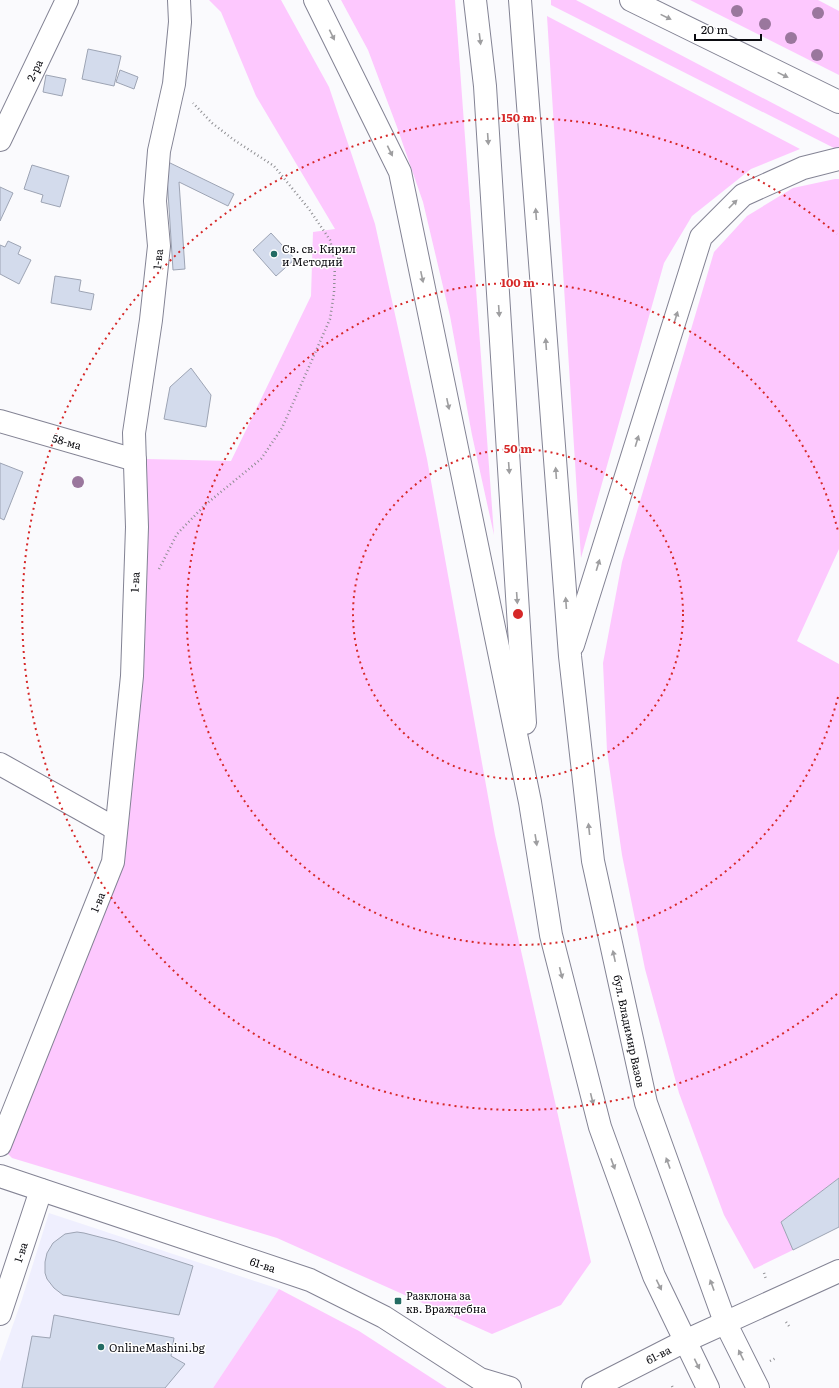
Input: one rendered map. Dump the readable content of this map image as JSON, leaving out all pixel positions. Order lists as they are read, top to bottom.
{
  "streets": {
    "main road": [
      "2-ра",
      "1-ва",
      "58-ма",
      "бул. Владимир Вазов",
      "61-ва"
    ]
  },
  "crossings": [
    ["1-ва", "58-ма"],
    ["1-ва", "61-ва"],
    ["бул. Владимир Вазов", "61-ва"]
  ],
  "places": {
    "other": ["Св. св. Кирил и Методий", "ОnlineMashini.bg"],
    "transit": ["Разклона за кв. Враждебна"]
  },
  "scale_bar": "20 m",
  "rings": ["150 m", "100 m", "50 m"]
}
